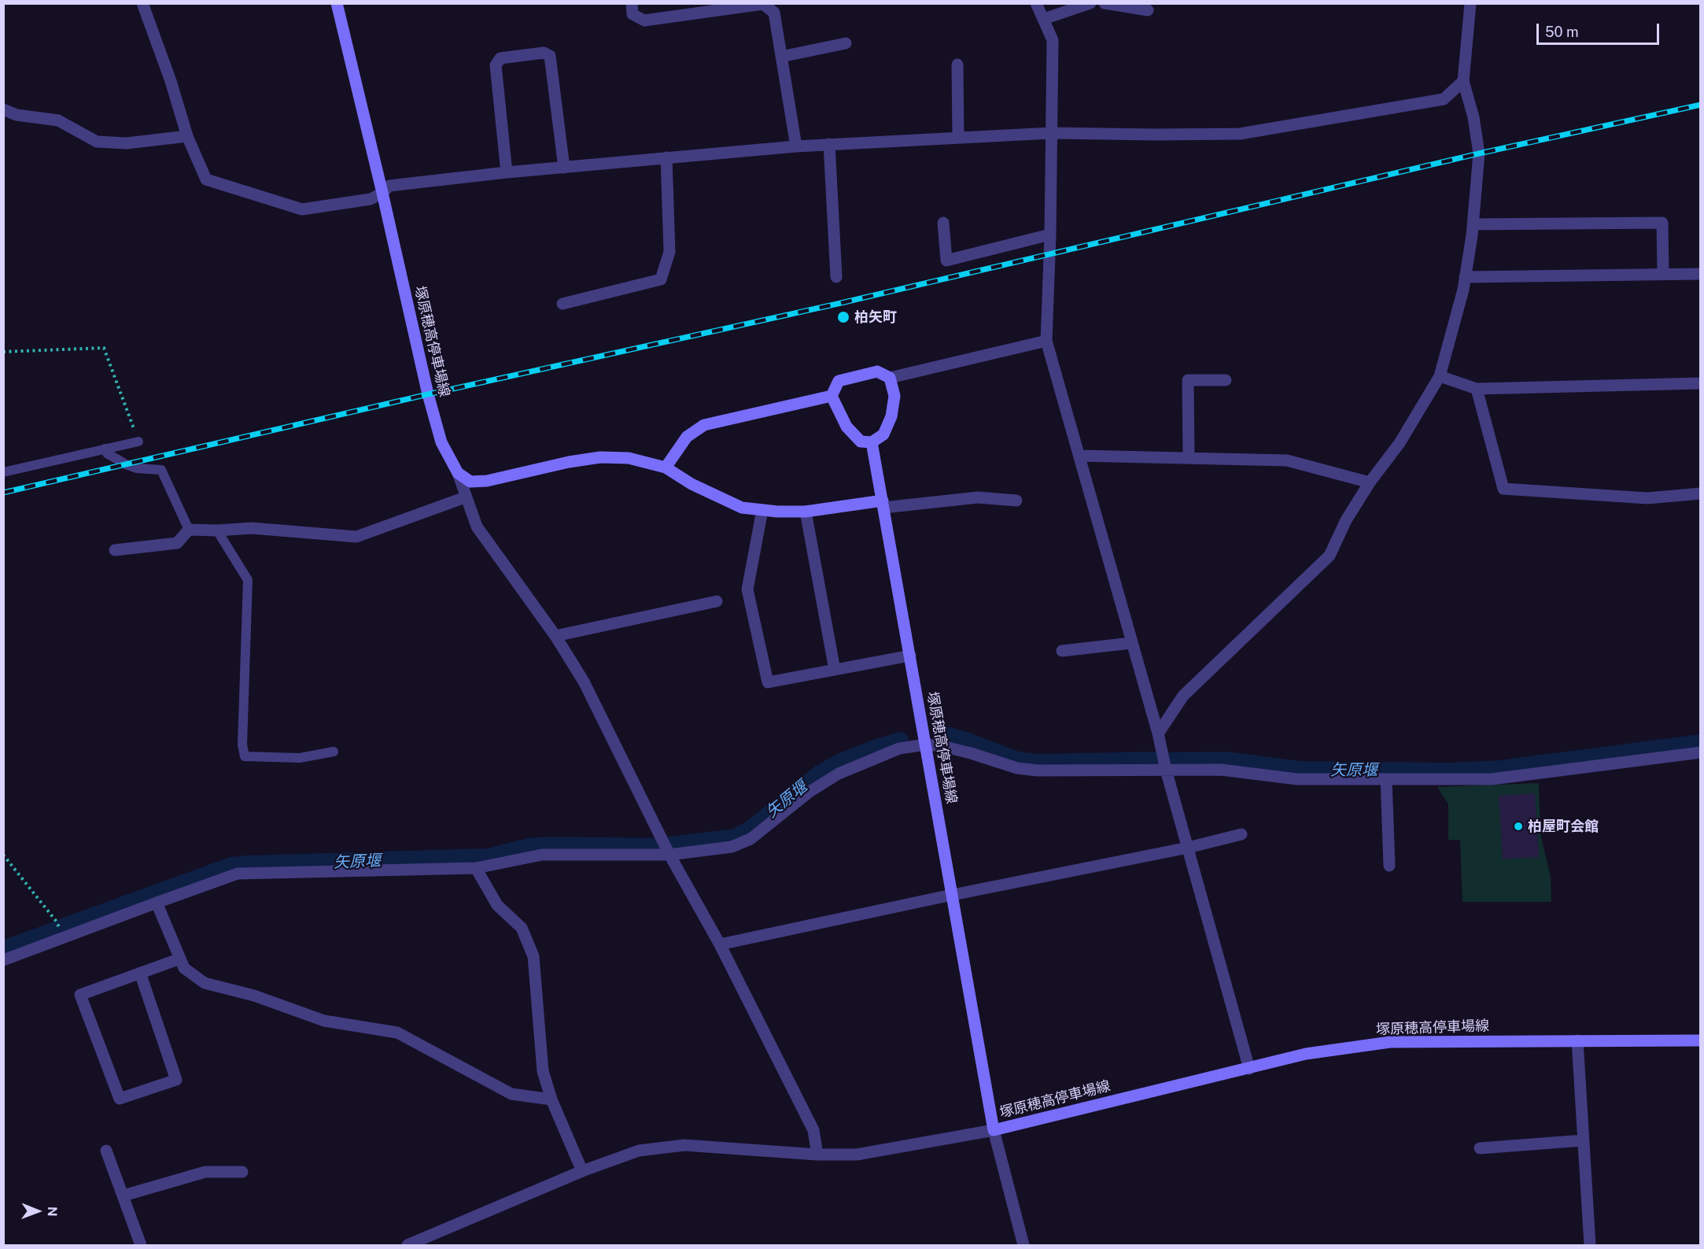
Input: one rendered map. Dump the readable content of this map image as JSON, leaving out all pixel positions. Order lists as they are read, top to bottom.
{
  "streets": {
    "main road": ["塚原穂高停車場線"]
  },
  "water": ["矢原堰"],
  "places": ["柏矢町", "柏屋町会館"],
  "scale_bar": "50 m",
  "north": "right"
}
